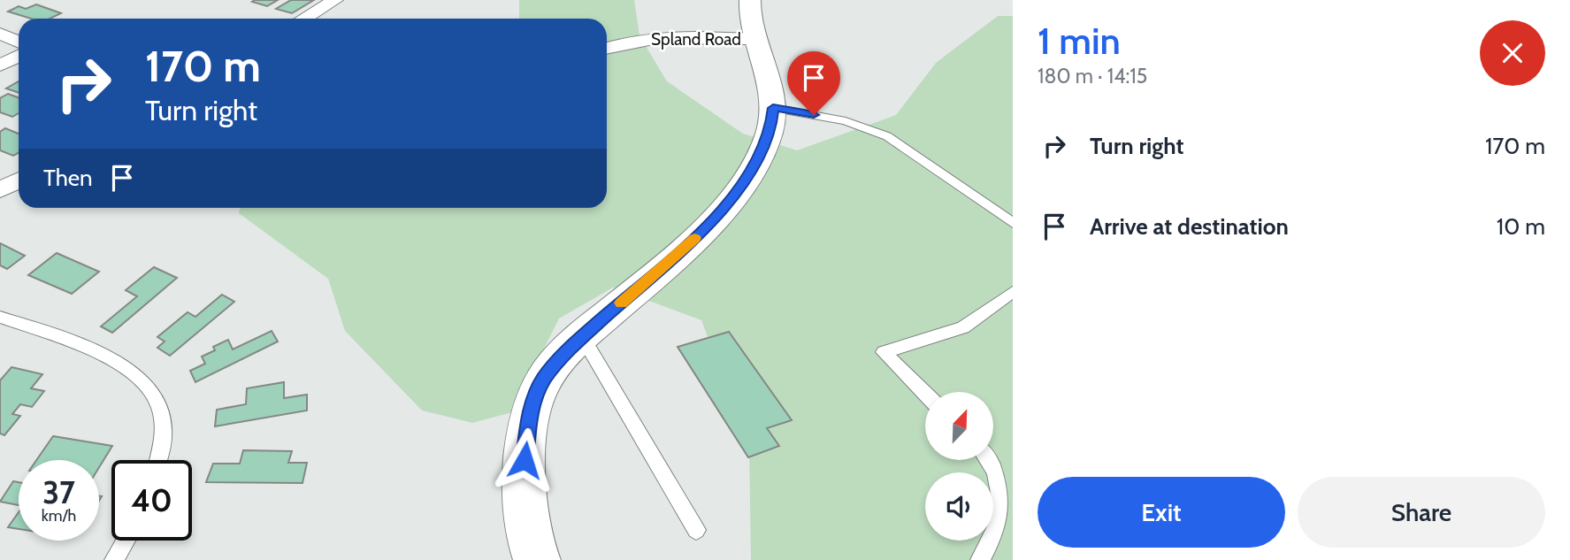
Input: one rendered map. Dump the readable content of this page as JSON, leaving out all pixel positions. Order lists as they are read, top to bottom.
{
  "streets": {
    "street": ["Spland Road"]
  },
  "north": "top right",
  "page": {
    "heading": ["1 min", "180 m · 14:15"],
    "turn": ["170 m", "Turn right"],
    "list": [
      {
        "name": "Turn right",
        "value": "170 m"
      },
      {
        "name": "Arrive at destination",
        "value": "10 m"
      }
    ],
    "then": "Then",
    "speed": "37 km/h",
    "limit": "40",
    "buttons": ["Exit", "Share"]
  }
}
